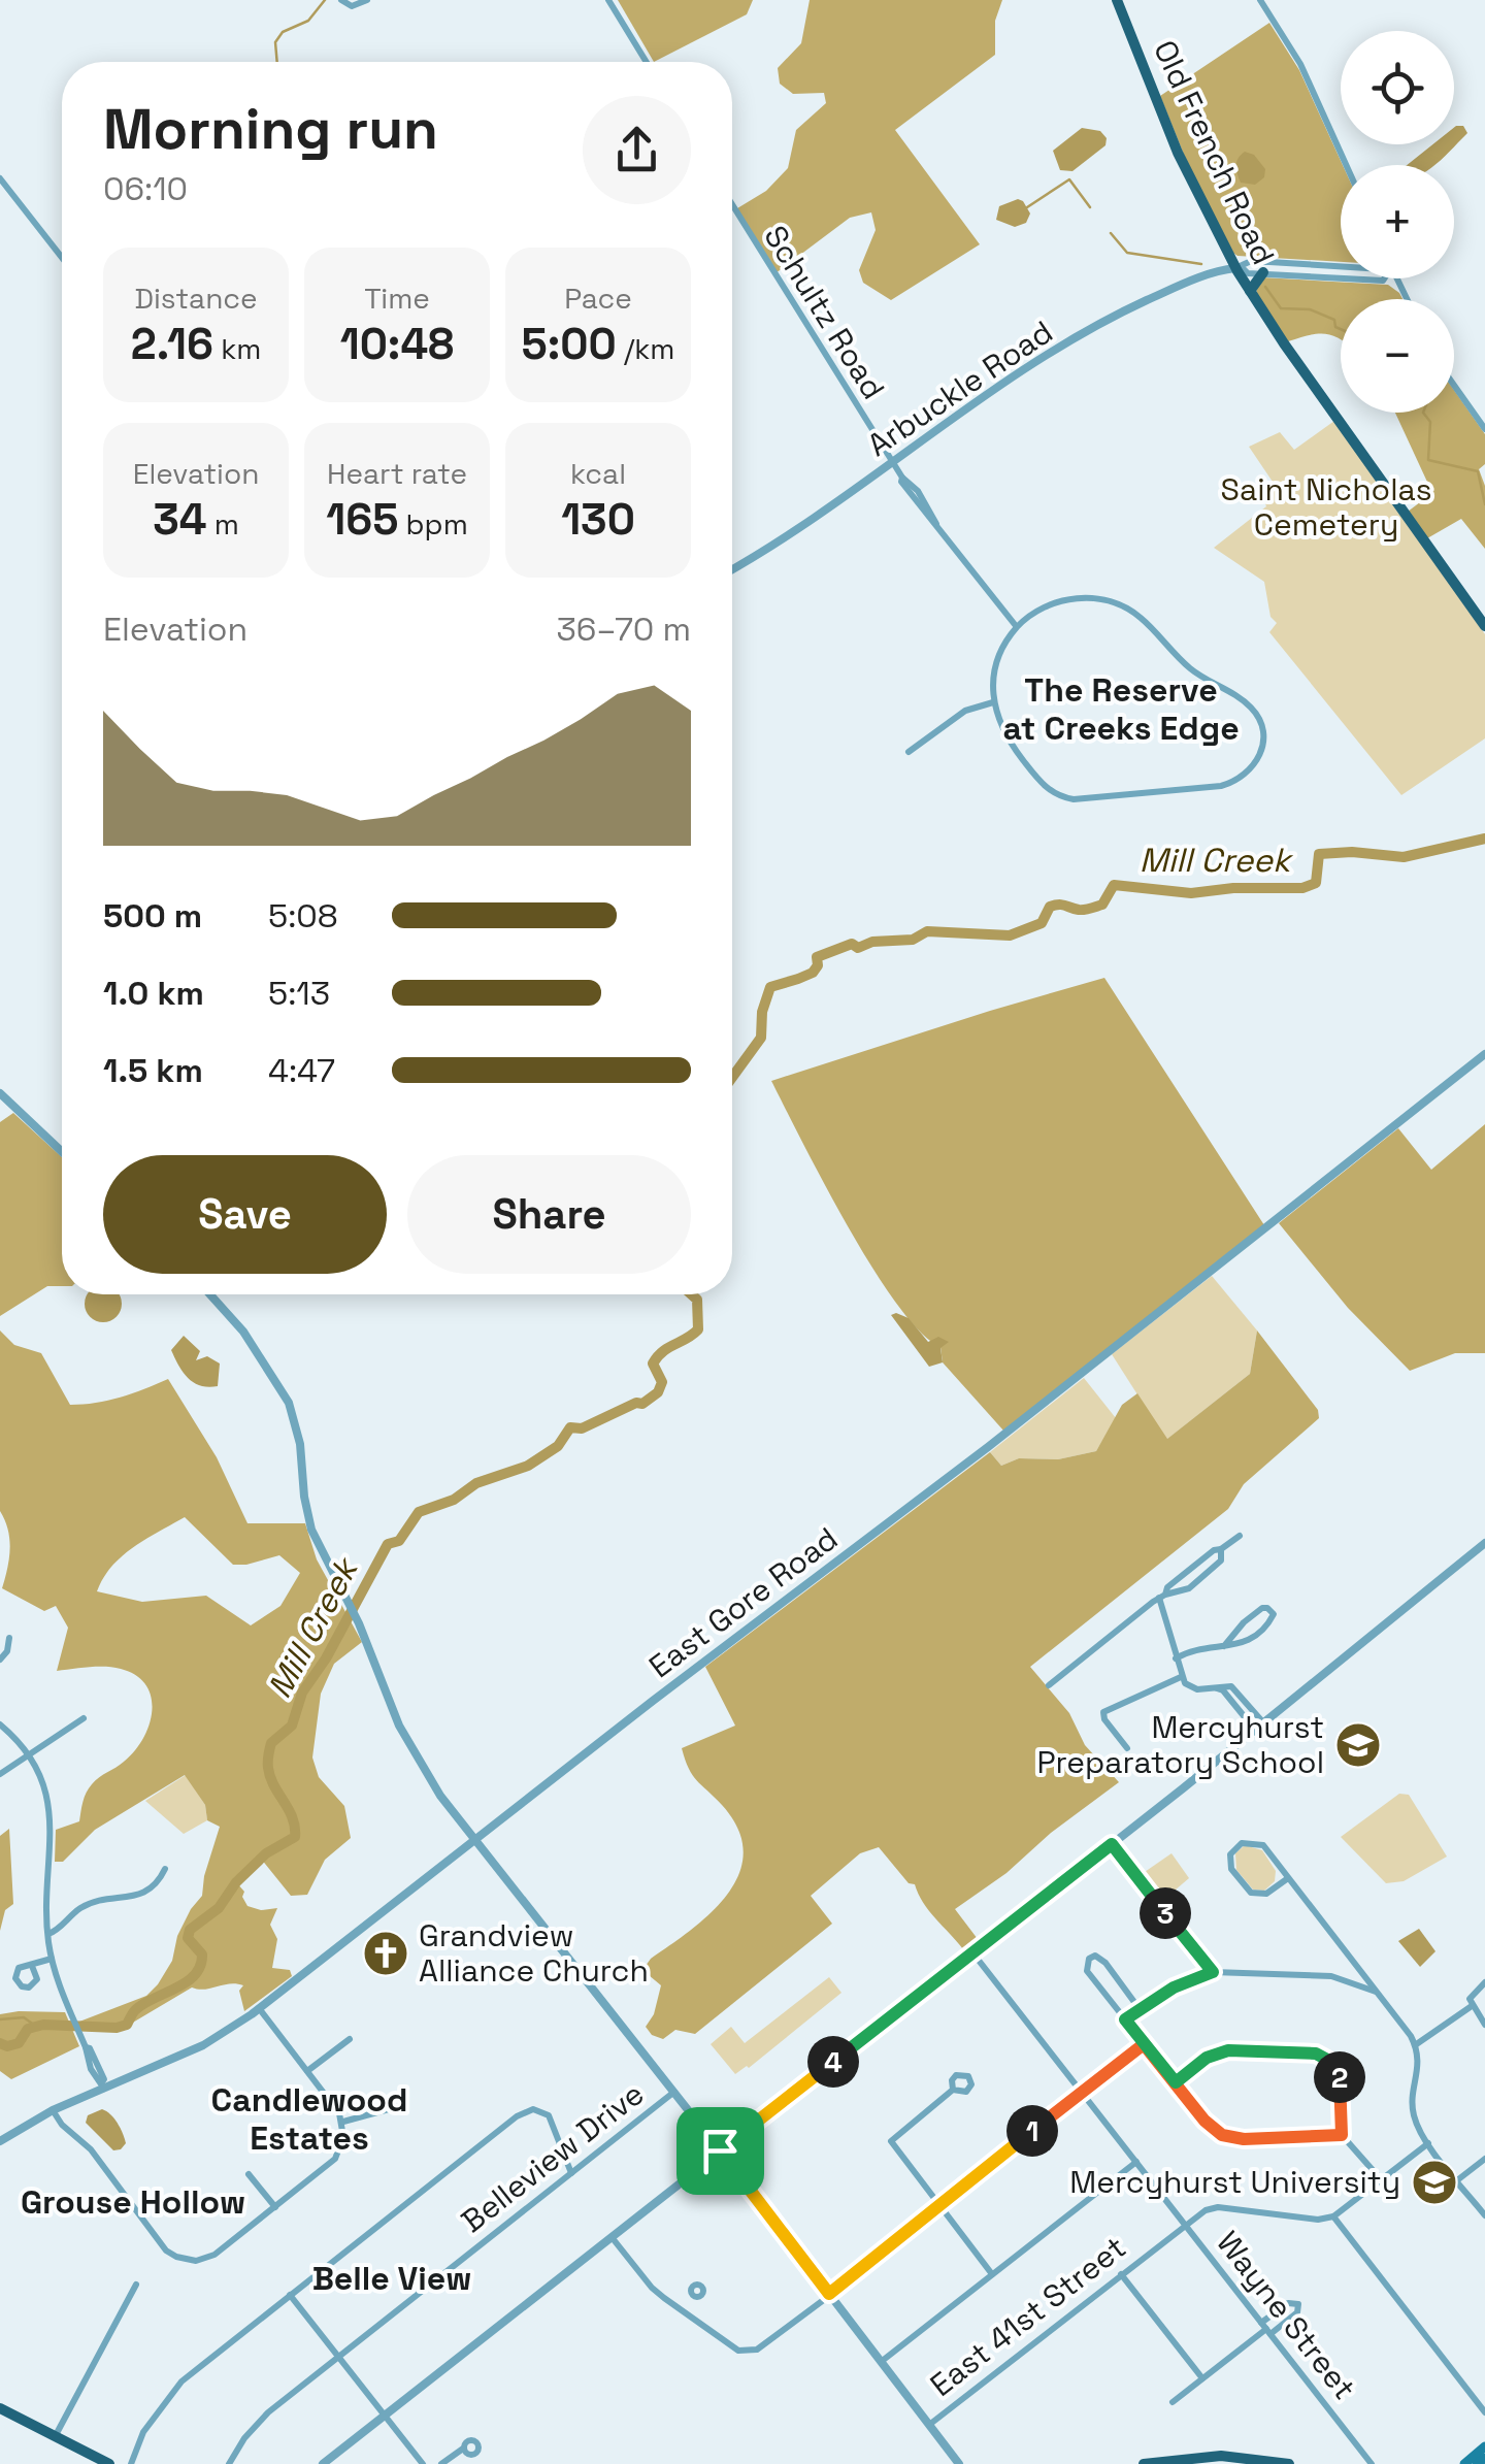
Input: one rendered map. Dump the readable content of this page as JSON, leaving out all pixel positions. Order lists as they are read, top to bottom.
{
  "streets": {
    "main road": ["Old French Road"],
    "street": [
      "Schultz Road",
      "Arbuckle Road",
      "East Gore Road",
      "Belleview Drive",
      "Wayne Street",
      "East 41st Street"
    ]
  },
  "crossings": [
    ["Old French Road", "Arbuckle Road"],
    ["Schultz Road", "Arbuckle Road"],
    ["Wayne Street", "East 41st Street"]
  ],
  "districts": [
    "The Reserve at Creeks Edge",
    "Candlewood Estates",
    "Grouse Hollow",
    "Belle View"
  ],
  "water": ["Mill Creek"],
  "parks": ["Saint Nicholas Cemetery"],
  "places": {
    "school or university": ["Mercyhurst Preparatory School", "Mercyhurst University"],
    "church": ["Grandview Alliance Church"]
  },
  "page": {
    "map_buttons": ["+", "−"],
    "heading": ["Morning run", "06:10"],
    "stats": [
      ["Distance", "2.16 km"],
      ["Time", "10:48"],
      ["Pace", "5:00 /km"],
      ["Elevation", "34 m"],
      ["Heart rate", "165 bpm"],
      ["kcal", "130"]
    ],
    "chart": ["Elevation", "36–70 m"],
    "list": [
      {
        "name": "500 m",
        "note": "5:08"
      },
      {
        "name": "1.0 km",
        "note": "5:13"
      },
      {
        "name": "1.5 km",
        "note": "4:47"
      }
    ],
    "buttons": ["Save", "Share"],
    "pins": [
      "3",
      "4",
      "2",
      "1"
    ]
  }
}
